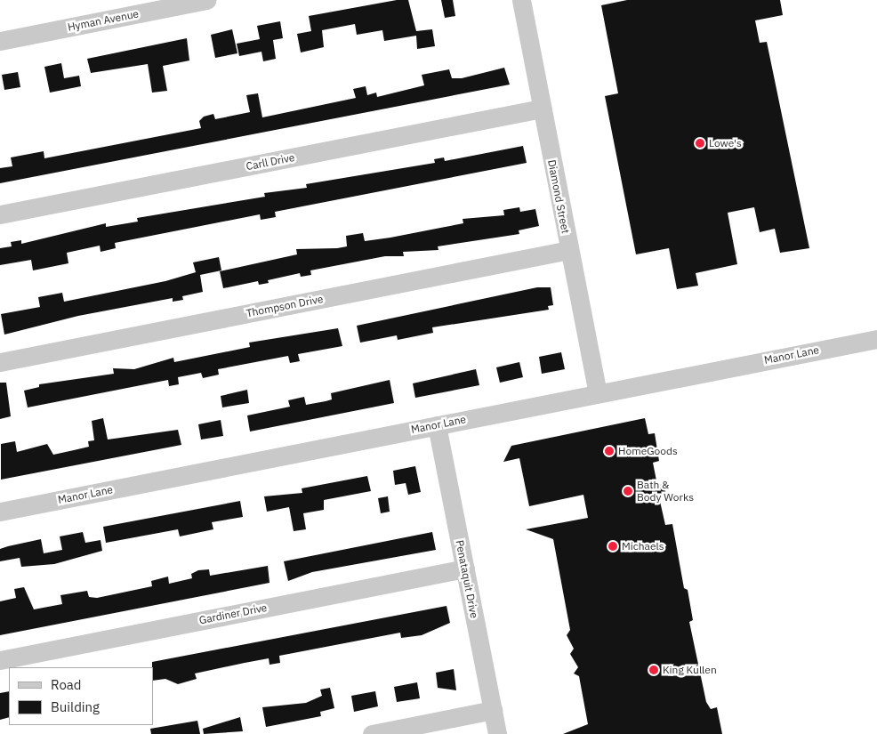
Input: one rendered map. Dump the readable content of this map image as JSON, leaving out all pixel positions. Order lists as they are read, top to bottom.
{
  "streets": {
    "street": [
      "Hyman Avenue",
      "Carll Drive",
      "Diamond Street",
      "Thompson Drive",
      "Manor Lane",
      "Penataquit Drive",
      "Gardiner Drive"
    ]
  },
  "crossings": [
    ["Carll Drive", "Diamond Street"],
    ["Diamond Street", "Thompson Drive"],
    ["Diamond Street", "Manor Lane"],
    ["Manor Lane", "Penataquit Drive"],
    ["Penataquit Drive", "Gardiner Drive"]
  ],
  "places": [
    "Lowe's",
    "HomeGoods",
    "Bath & Body Works",
    "Michaels",
    "King Kullen"
  ],
  "legend": ["Road", "Building"]
}
